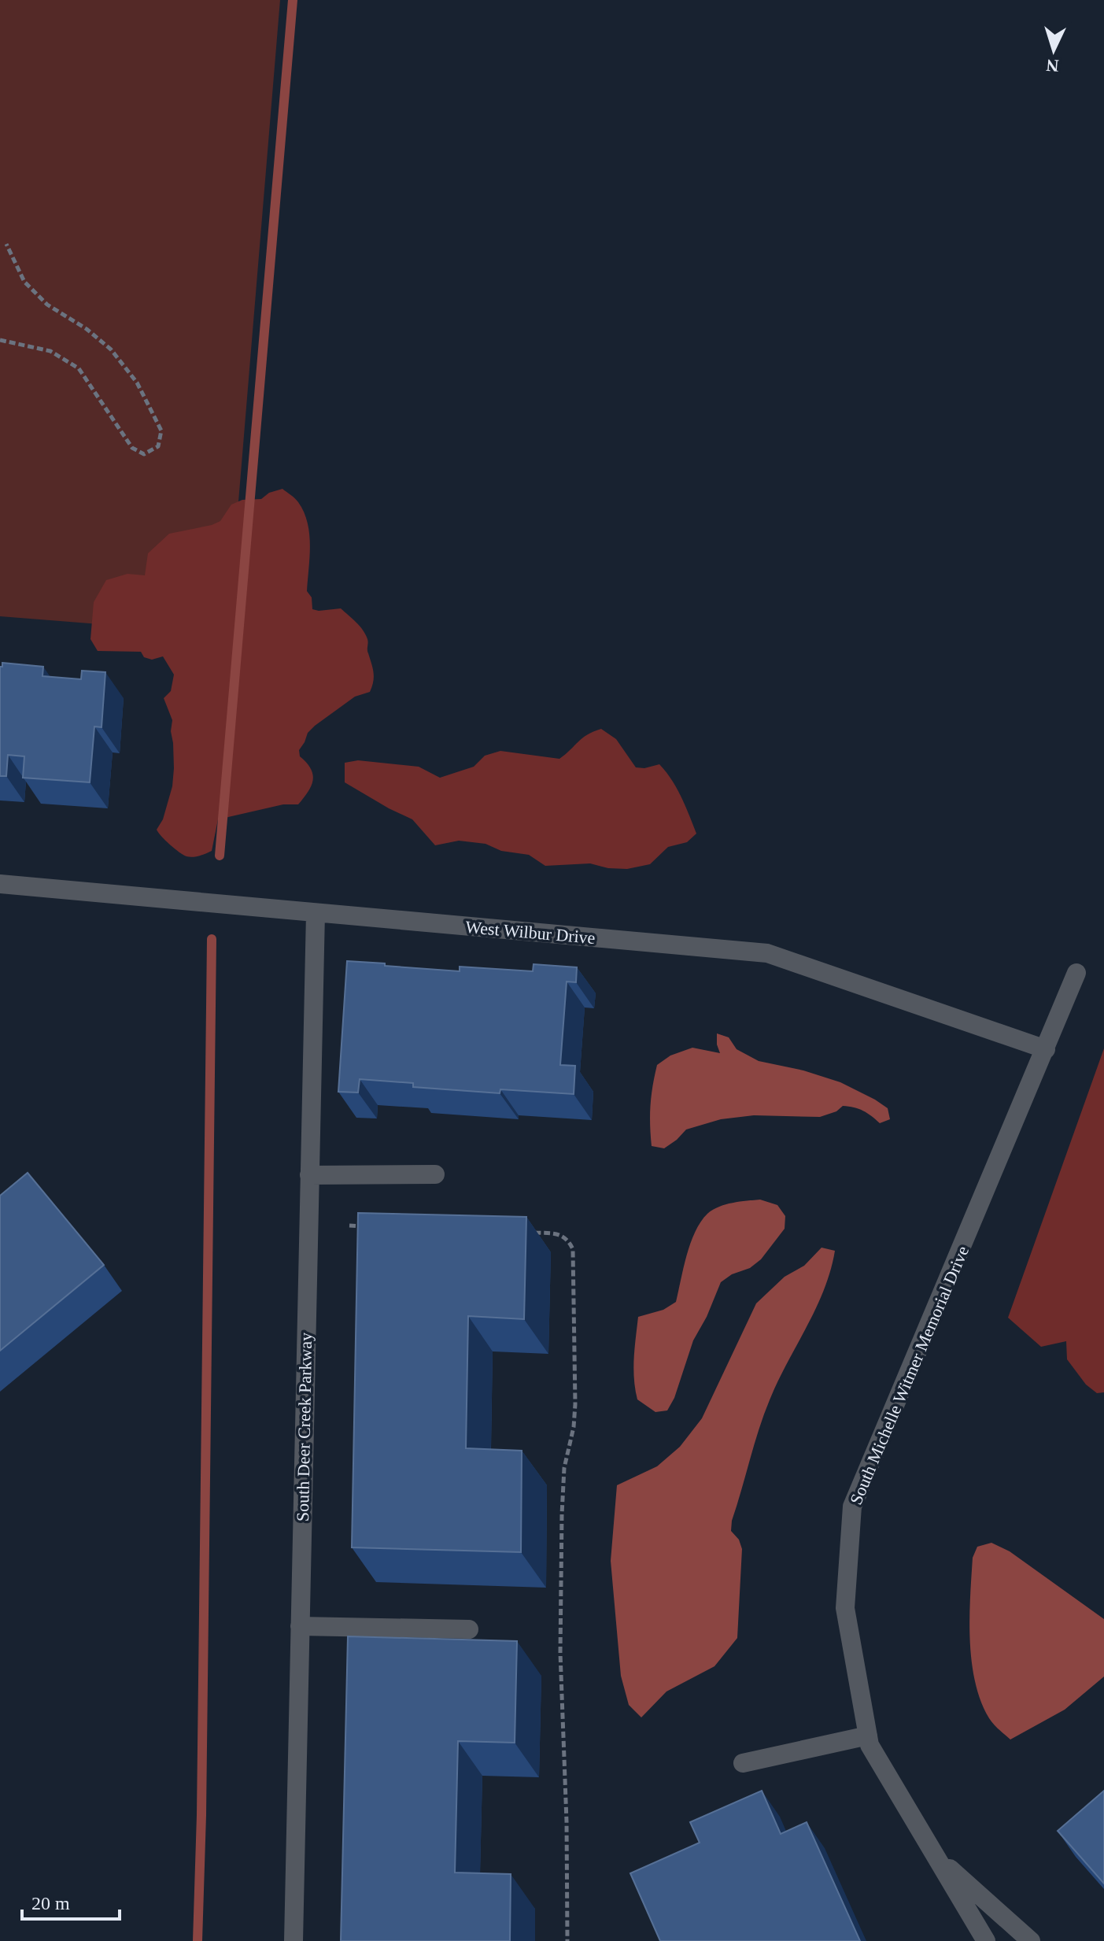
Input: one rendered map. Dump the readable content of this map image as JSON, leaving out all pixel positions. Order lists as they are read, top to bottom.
{
  "streets": {
    "street": ["West Wilbur Drive", "South Michelle Witmer Memorial Drive", "South Deer Creek Parkway"]
  },
  "crossings": [
    ["West Wilbur Drive", "South Michelle Witmer Memorial Drive"],
    ["West Wilbur Drive", "South Deer Creek Parkway"]
  ],
  "scale_bar": "20 m",
  "north": "bottom"
}
